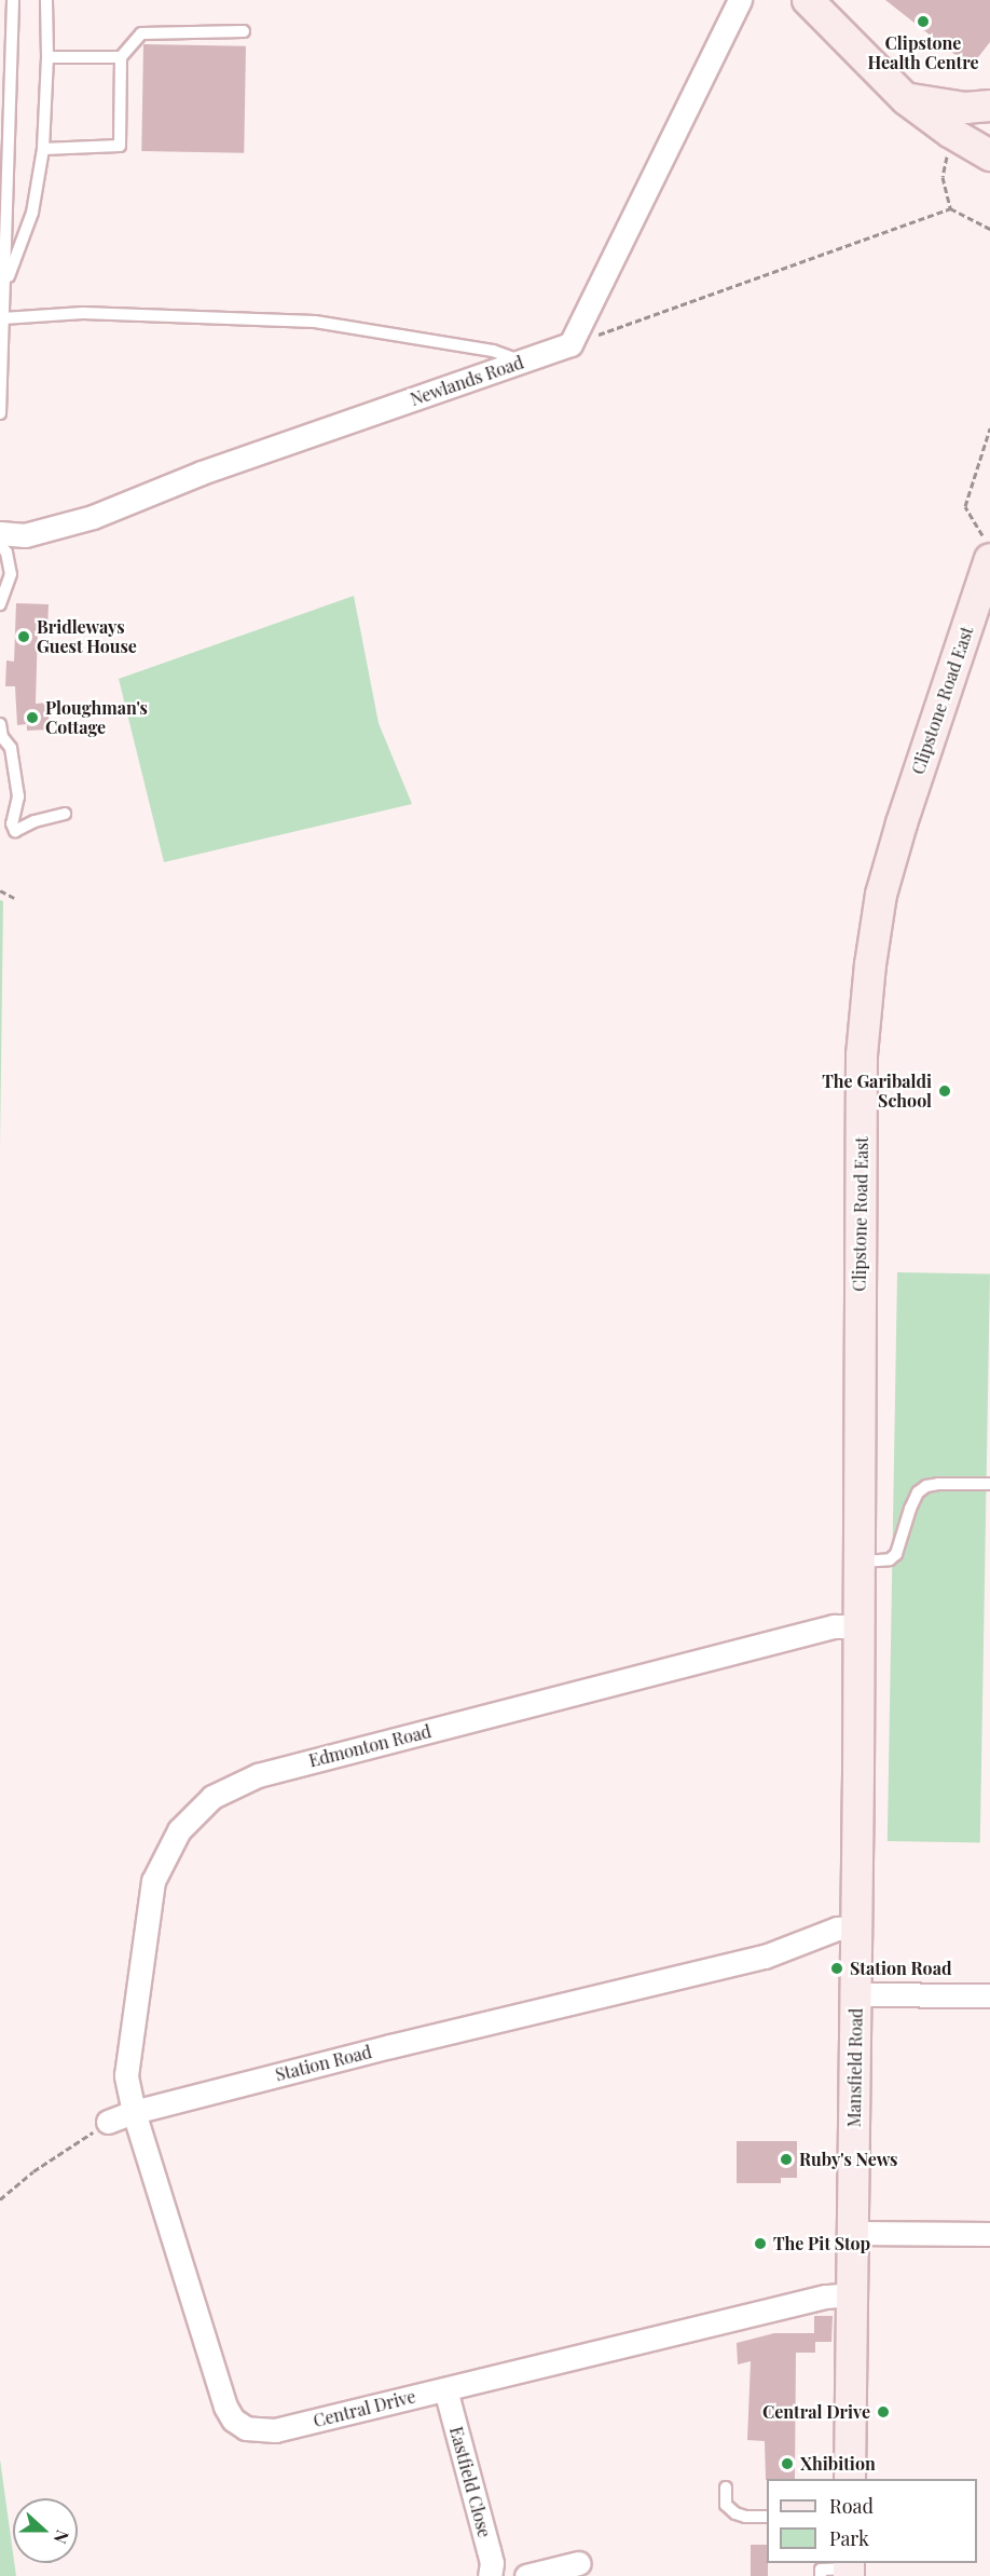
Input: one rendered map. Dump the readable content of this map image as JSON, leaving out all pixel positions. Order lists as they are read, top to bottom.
{
  "streets": {
    "main road": ["Clipstone Road East", "Mansfield Road"],
    "street": [
      "Newlands Road",
      "Edmonton Road",
      "Station Road",
      "Central Drive",
      "Eastfield Close"
    ]
  },
  "crossings": [
    ["Clipstone Road East", "Edmonton Road"],
    ["Clipstone Road East", "Mansfield Road"],
    ["Edmonton Road", "Station Road"],
    ["Edmonton Road", "Central Drive"],
    ["Station Road", "Mansfield Road"],
    ["Station Road", "Central Drive"],
    ["Mansfield Road", "Central Drive"],
    ["Central Drive", "Eastfield Close"]
  ],
  "places": [
    "Clipstone Health Centre",
    "Bridleways Guest House",
    "Ploughman's Cottage",
    "The Garibaldi School",
    "Station Road",
    "Ruby's News",
    "The Pit Stop",
    "Central Drive",
    "Xhibition"
  ],
  "legend": ["Road", "Park"],
  "north": "right"
}
